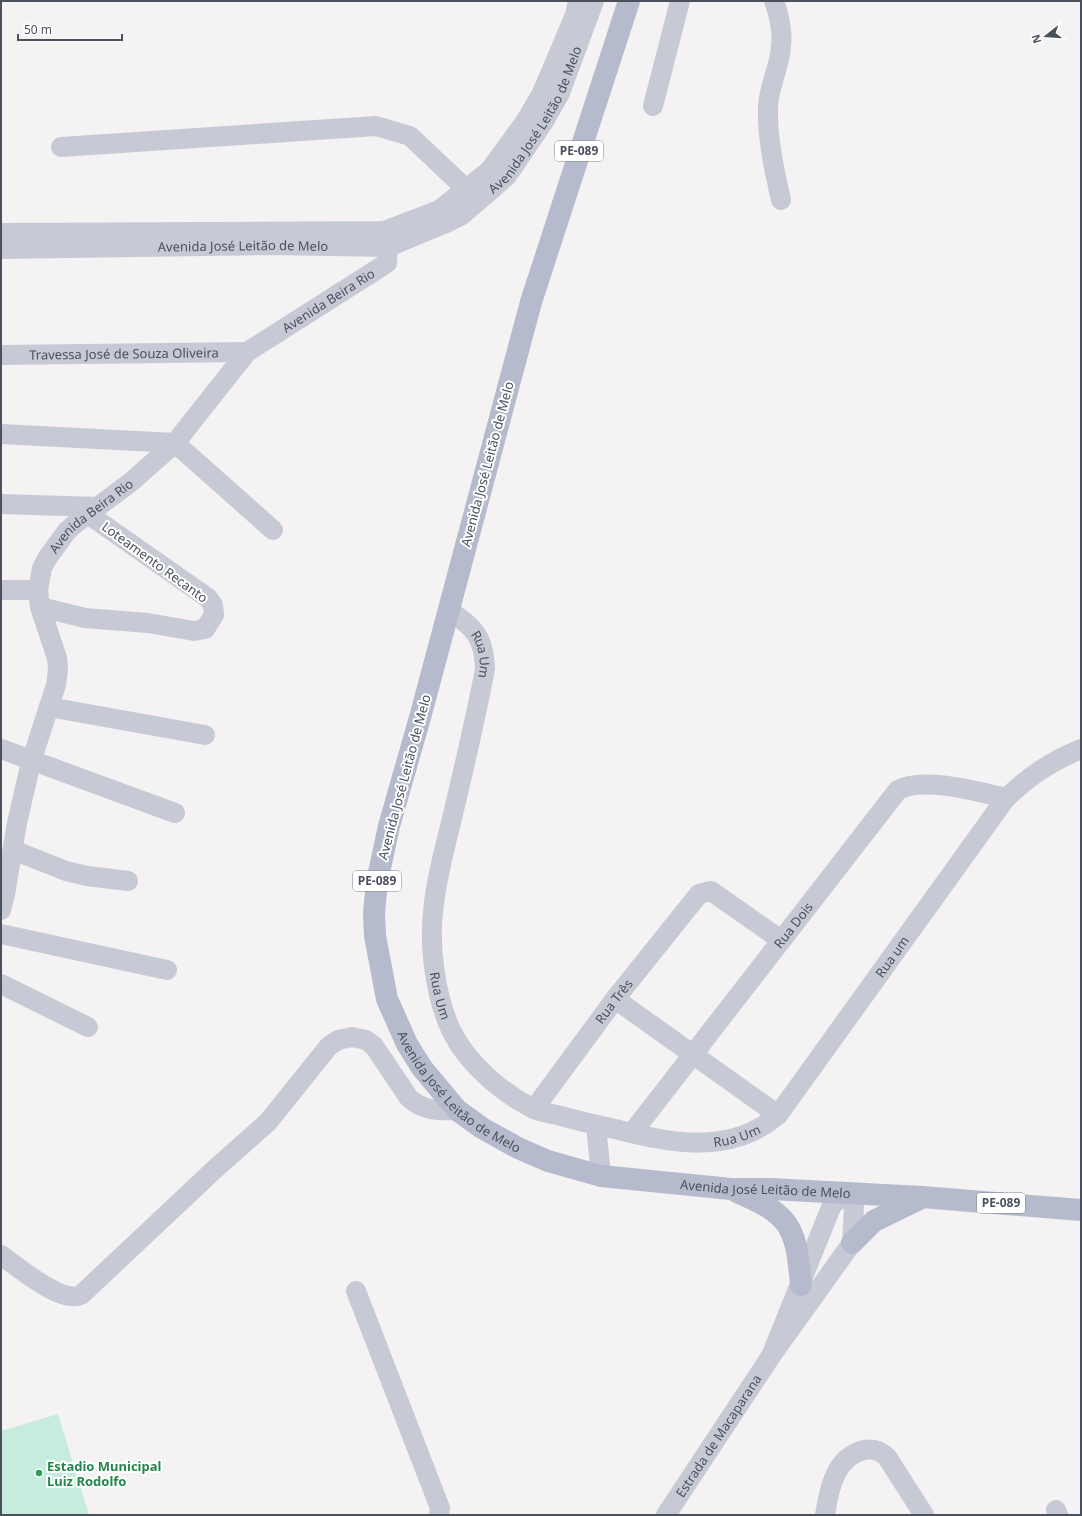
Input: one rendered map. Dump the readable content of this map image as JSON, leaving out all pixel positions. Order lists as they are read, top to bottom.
{
  "streets": {
    "main road": ["Avenida José Leitão de Melo", "PE-089"],
    "street": [
      "Avenida Beira Rio",
      "Travessa José de Souza Oliveira",
      "Loteamento Recanto",
      "Rua Um",
      "Rua Dois",
      "Rua um",
      "Rua Três",
      "Estrada de Macaparana"
    ]
  },
  "crossings": [
    ["Avenida José Leitão de Melo", "Avenida Beira Rio"],
    ["Avenida José Leitão de Melo", "Rua Um"],
    ["Avenida José Leitão de Melo", "Estrada de Macaparana"],
    ["Avenida Beira Rio", "Travessa José de Souza Oliveira"],
    ["Avenida Beira Rio", "Loteamento Recanto"],
    ["Rua Um", "Rua Dois"],
    ["Rua Um", "Rua um"],
    ["Rua Um", "Rua Três"],
    ["Rua Dois", "Rua um"],
    ["Rua Dois", "Rua Três"]
  ],
  "places": ["Estadio Municipal Luiz Rodolfo"],
  "scale_bar": "50 m",
  "north": "left"
}
